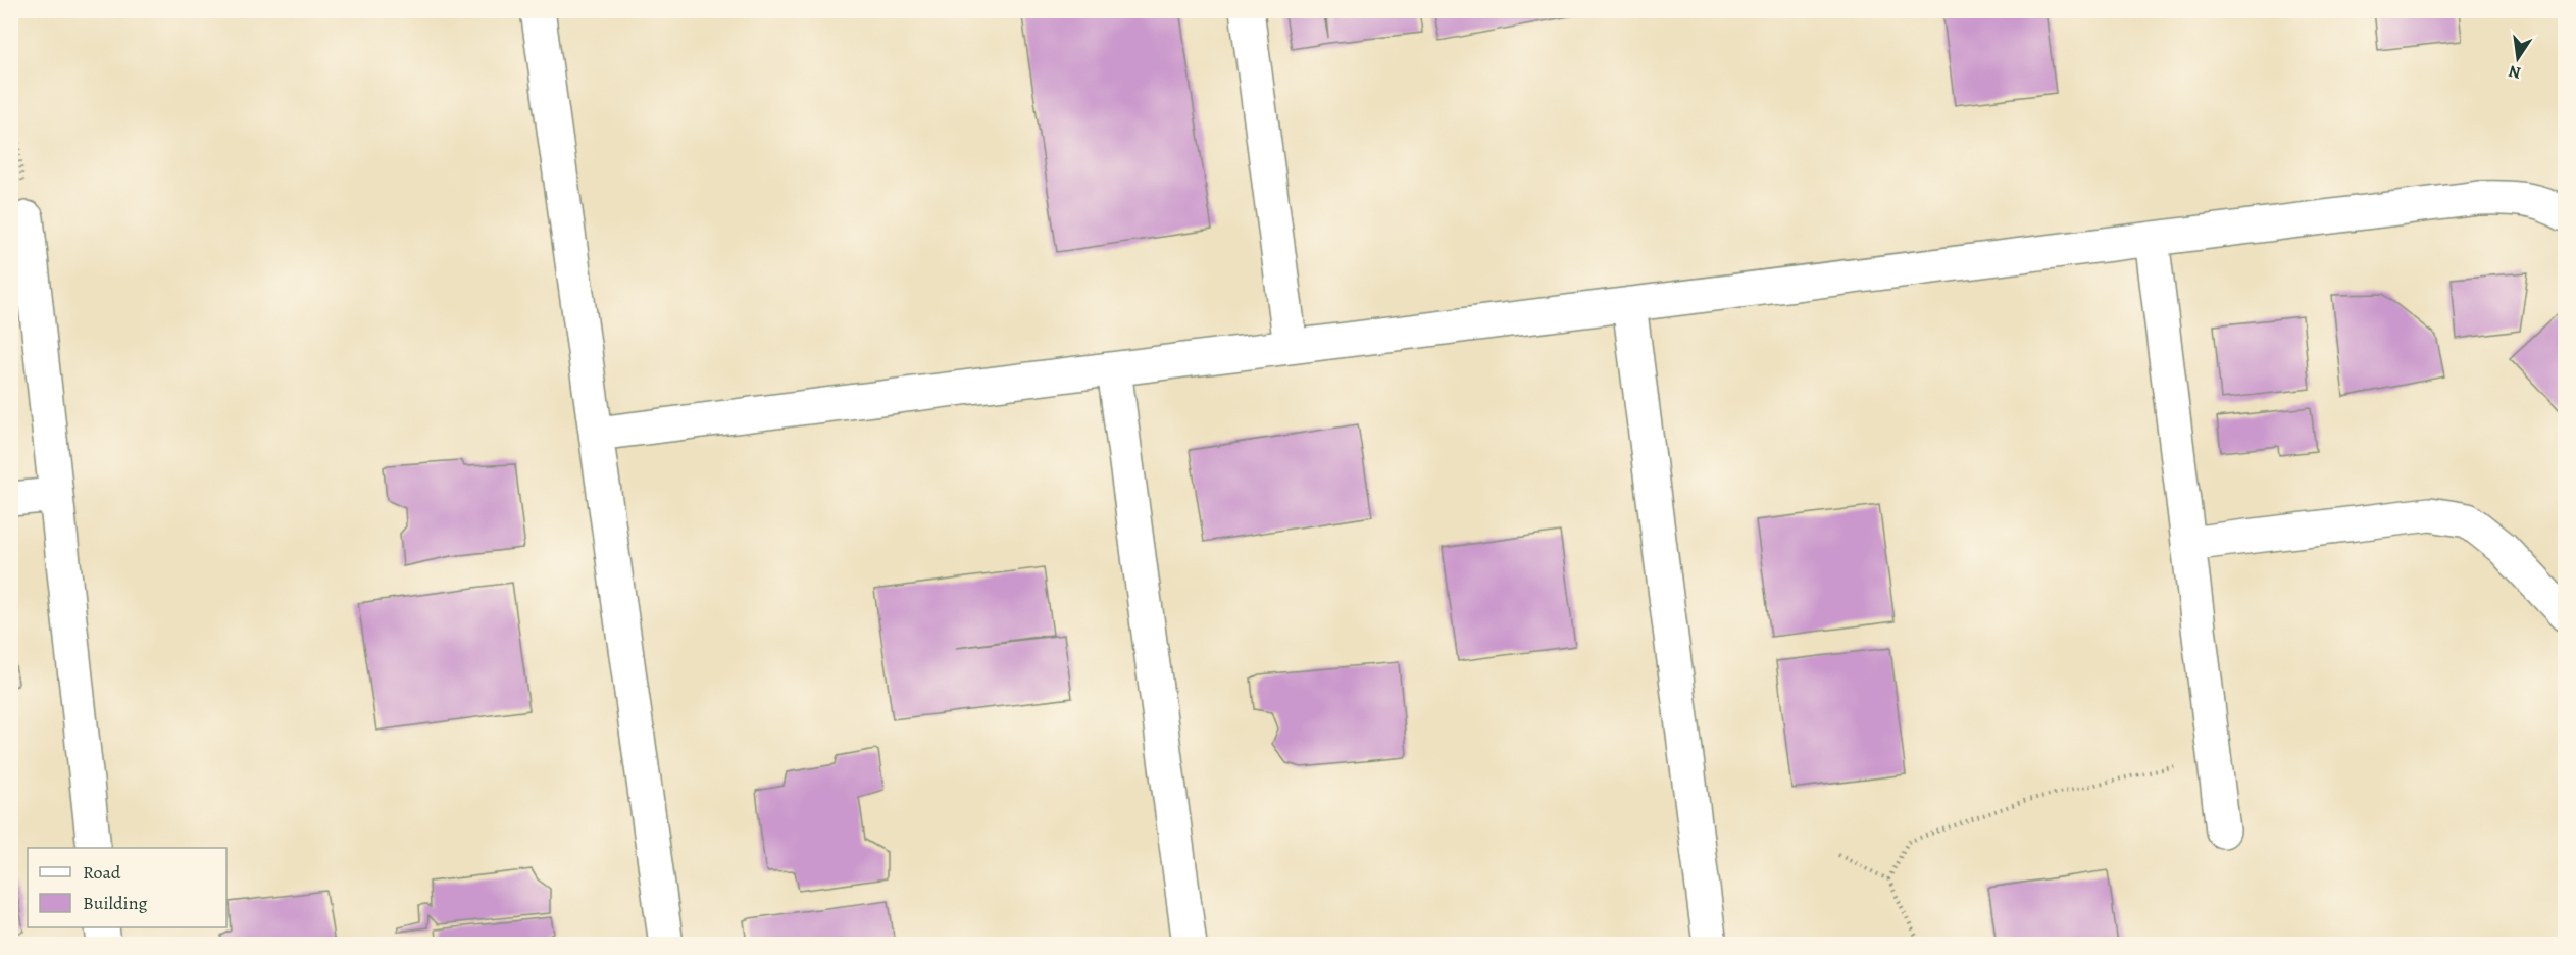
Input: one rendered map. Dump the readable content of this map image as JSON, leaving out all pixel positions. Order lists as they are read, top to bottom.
{
  "legend": ["Road", "Building"],
  "north": "bottom"
}
